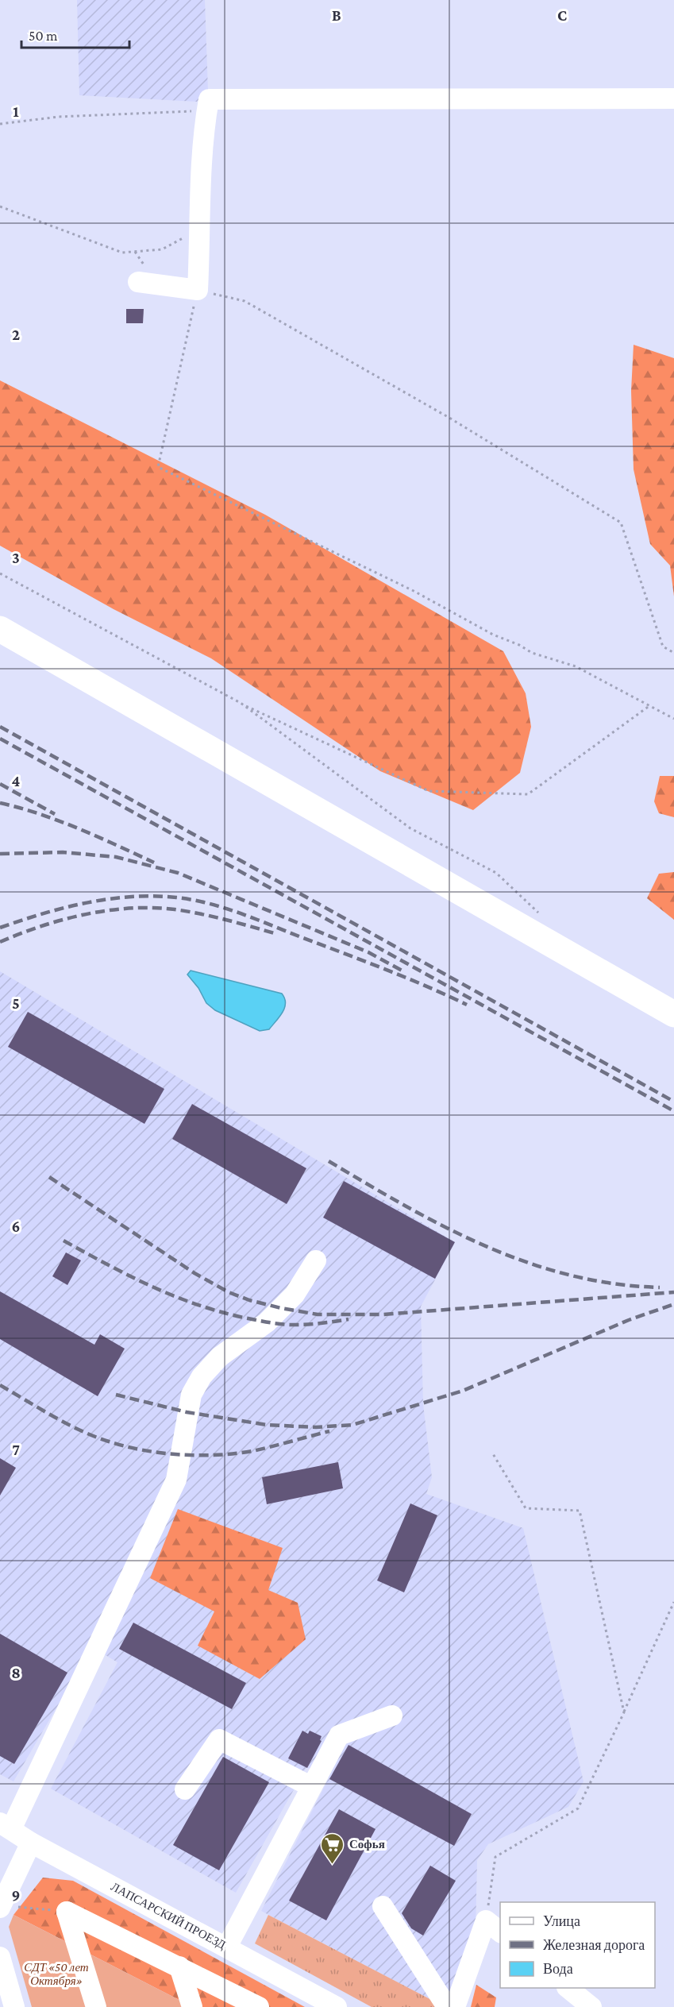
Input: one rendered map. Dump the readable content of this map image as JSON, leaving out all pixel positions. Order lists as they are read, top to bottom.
{
  "streets": {
    "street": ["ЛАПСАРСКИЙ ПРОЕЗД"]
  },
  "parks": ["СДТ «50 лет Октября»"],
  "places": {
    "supermarket": ["Софья"]
  },
  "legend": ["Улица", "Железная дорога", "Вода"],
  "scale_bar": "50 m",
  "grid": {
    "columns": ["B", "C"],
    "rows": [
      "1",
      "2",
      "3",
      "4",
      "5",
      "6",
      "7",
      "8",
      "9"
    ]
  }
}
